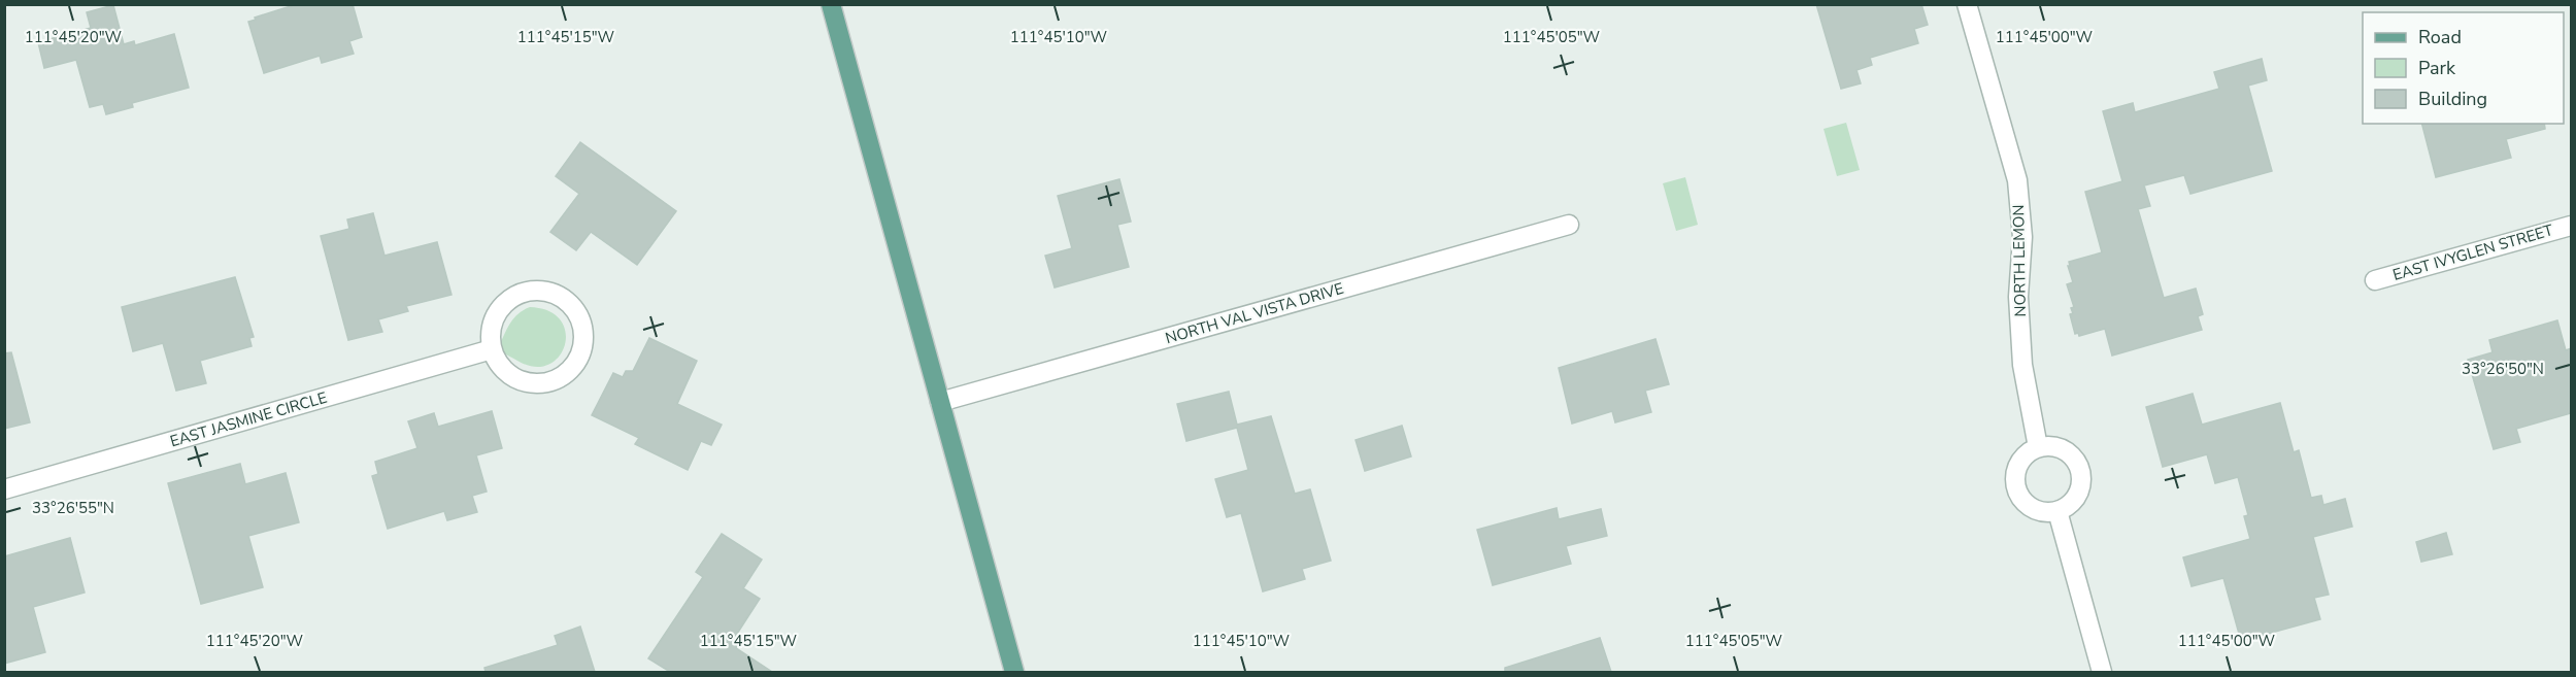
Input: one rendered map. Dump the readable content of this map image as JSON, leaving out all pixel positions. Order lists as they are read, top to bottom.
{
  "streets": {
    "street": [
      "EAST IVYGLEN STREET",
      "NORTH LEMON",
      "NORTH VAL VISTA DRIVE",
      "EAST JASMINE CIRCLE"
    ]
  },
  "legend": ["Road", "Park", "Building"],
  "coordinates": [
    "111°45'20\"W",
    "111°45'15\"W",
    "111°45'10\"W",
    "111°45'05\"W",
    "111°45'00\"W",
    "33°26'50\"N",
    "33°26'55\"N"
  ]
}
